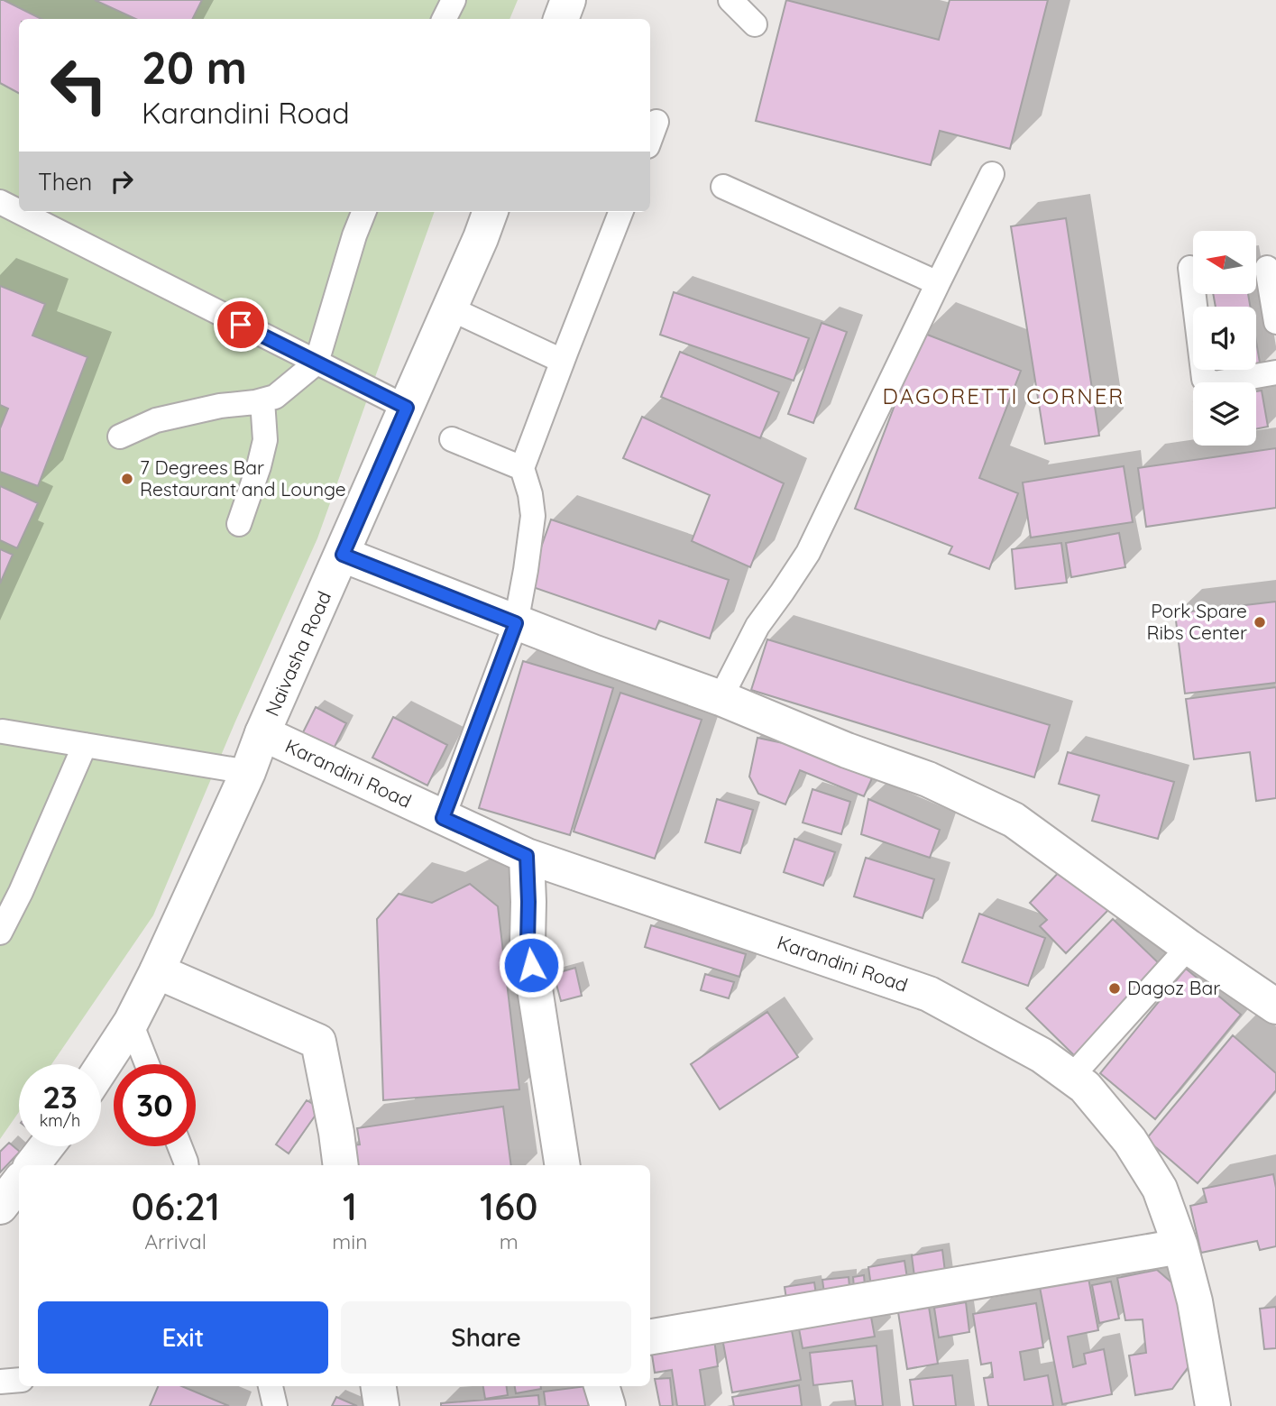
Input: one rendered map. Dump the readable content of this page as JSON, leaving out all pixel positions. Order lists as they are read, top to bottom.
{
  "streets": {
    "street": ["Naivasha Road", "Karandini Road"]
  },
  "crossings": [
    ["Naivasha Road", "Karandini Road"]
  ],
  "districts": ["DAGORETTI CORNER"],
  "places": ["7 Degrees Bar Restaurant and Lounge", "Pork Spare Ribs Center", "Dagoz Bar"],
  "north": "left",
  "page": {
    "turn": ["20 m", "Karandini Road"],
    "then": "Then",
    "speed": "23 km/h",
    "limit": "30",
    "eta": [
      "06:21",
      "Arrival",
      "1",
      "min",
      "160",
      "m"
    ],
    "buttons": ["Exit", "Share"]
  }
}
